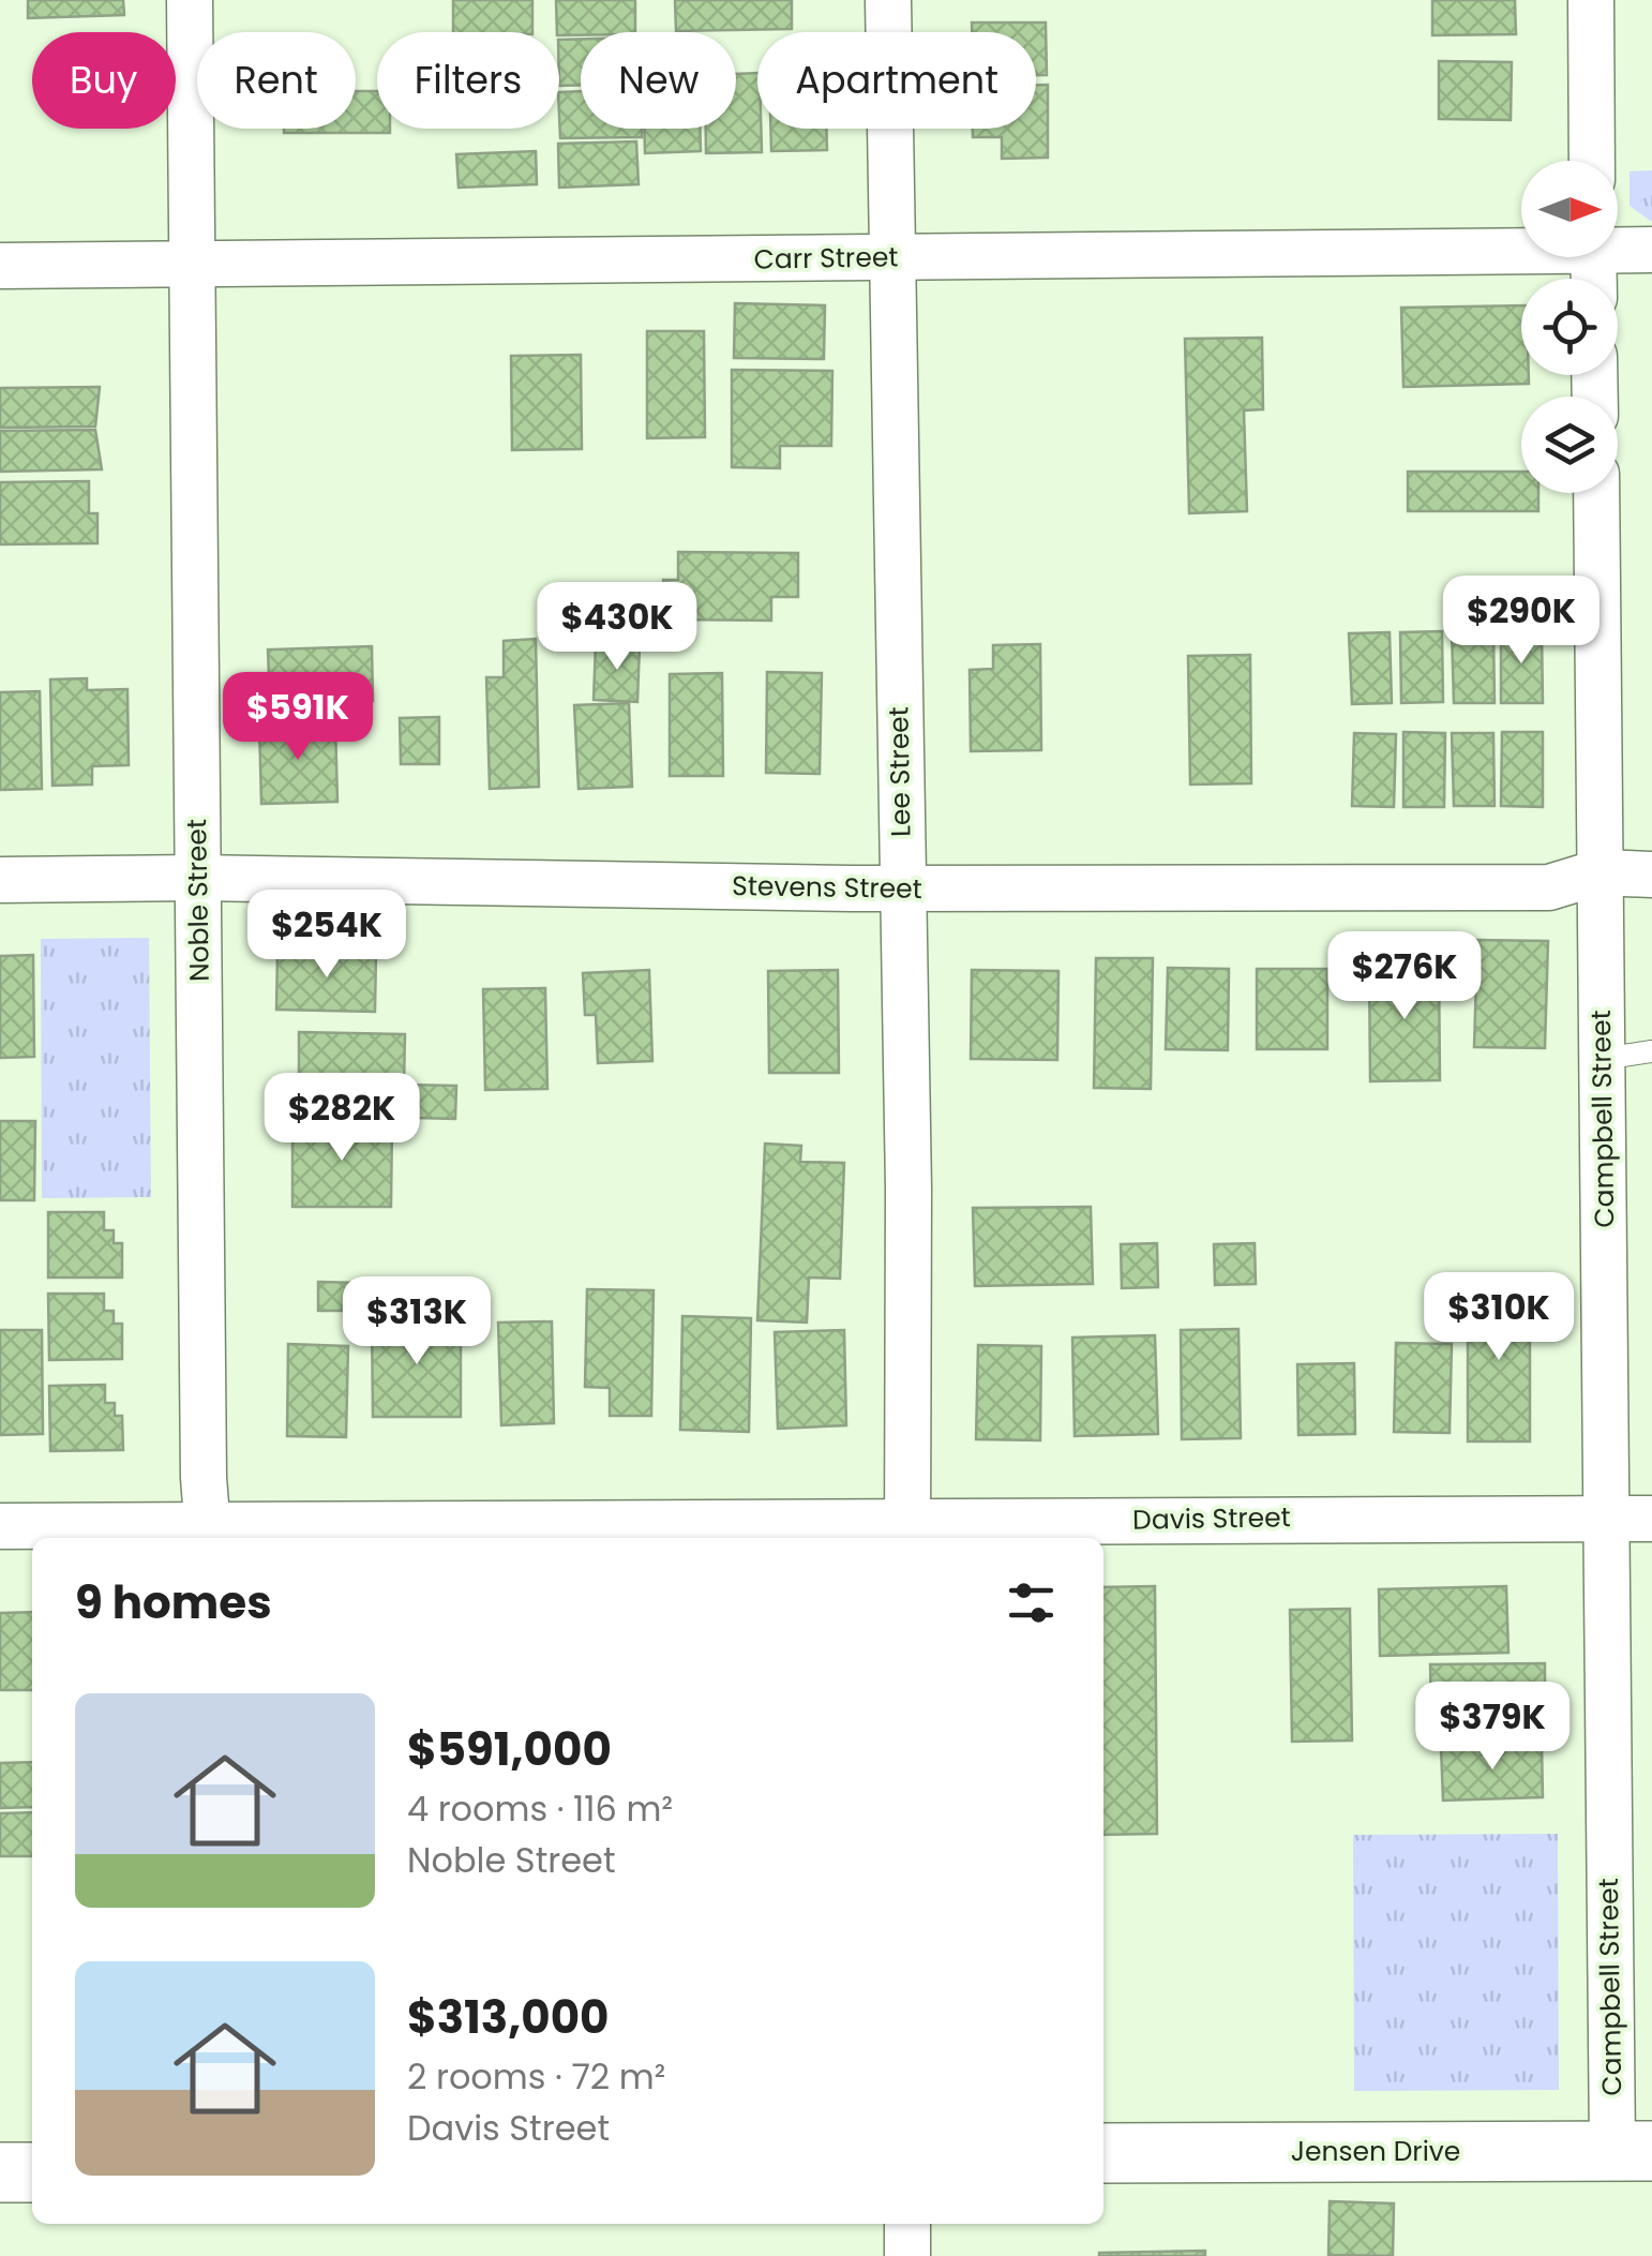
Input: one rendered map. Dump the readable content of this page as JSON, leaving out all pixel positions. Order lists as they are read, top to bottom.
{
  "streets": {
    "main road": ["Jensen Drive"],
    "street": [
      "Carr Street",
      "Lee Street",
      "Stevens Street",
      "Noble Street",
      "Campbell Street",
      "Davis Street"
    ]
  },
  "crossings": [
    ["Carr Street", "Lee Street"],
    ["Carr Street", "Noble Street"],
    ["Lee Street", "Stevens Street"],
    ["Lee Street", "Davis Street"],
    ["Stevens Street", "Noble Street"],
    ["Stevens Street", "Campbell Street"],
    ["Noble Street", "Davis Street"],
    ["Campbell Street", "Davis Street"],
    ["Campbell Street", "Jensen Drive"]
  ],
  "north": "right",
  "page": {
    "chip": [
      "Buy",
      "Rent",
      "Filters",
      "New",
      "Apartment"
    ],
    "price": [
      "$290K",
      "$430K",
      "$591K",
      "$254K",
      "$276K",
      "$282K",
      "$310K",
      "$313K",
      "$379K"
    ],
    "heading": "9 homes",
    "list": [
      {
        "name": "$591,000",
        "note": "4 rooms · 116 m² · Noble Street"
      },
      {
        "name": "$313,000",
        "note": "2 rooms · 72 m² · Davis Street"
      }
    ]
  }
}
